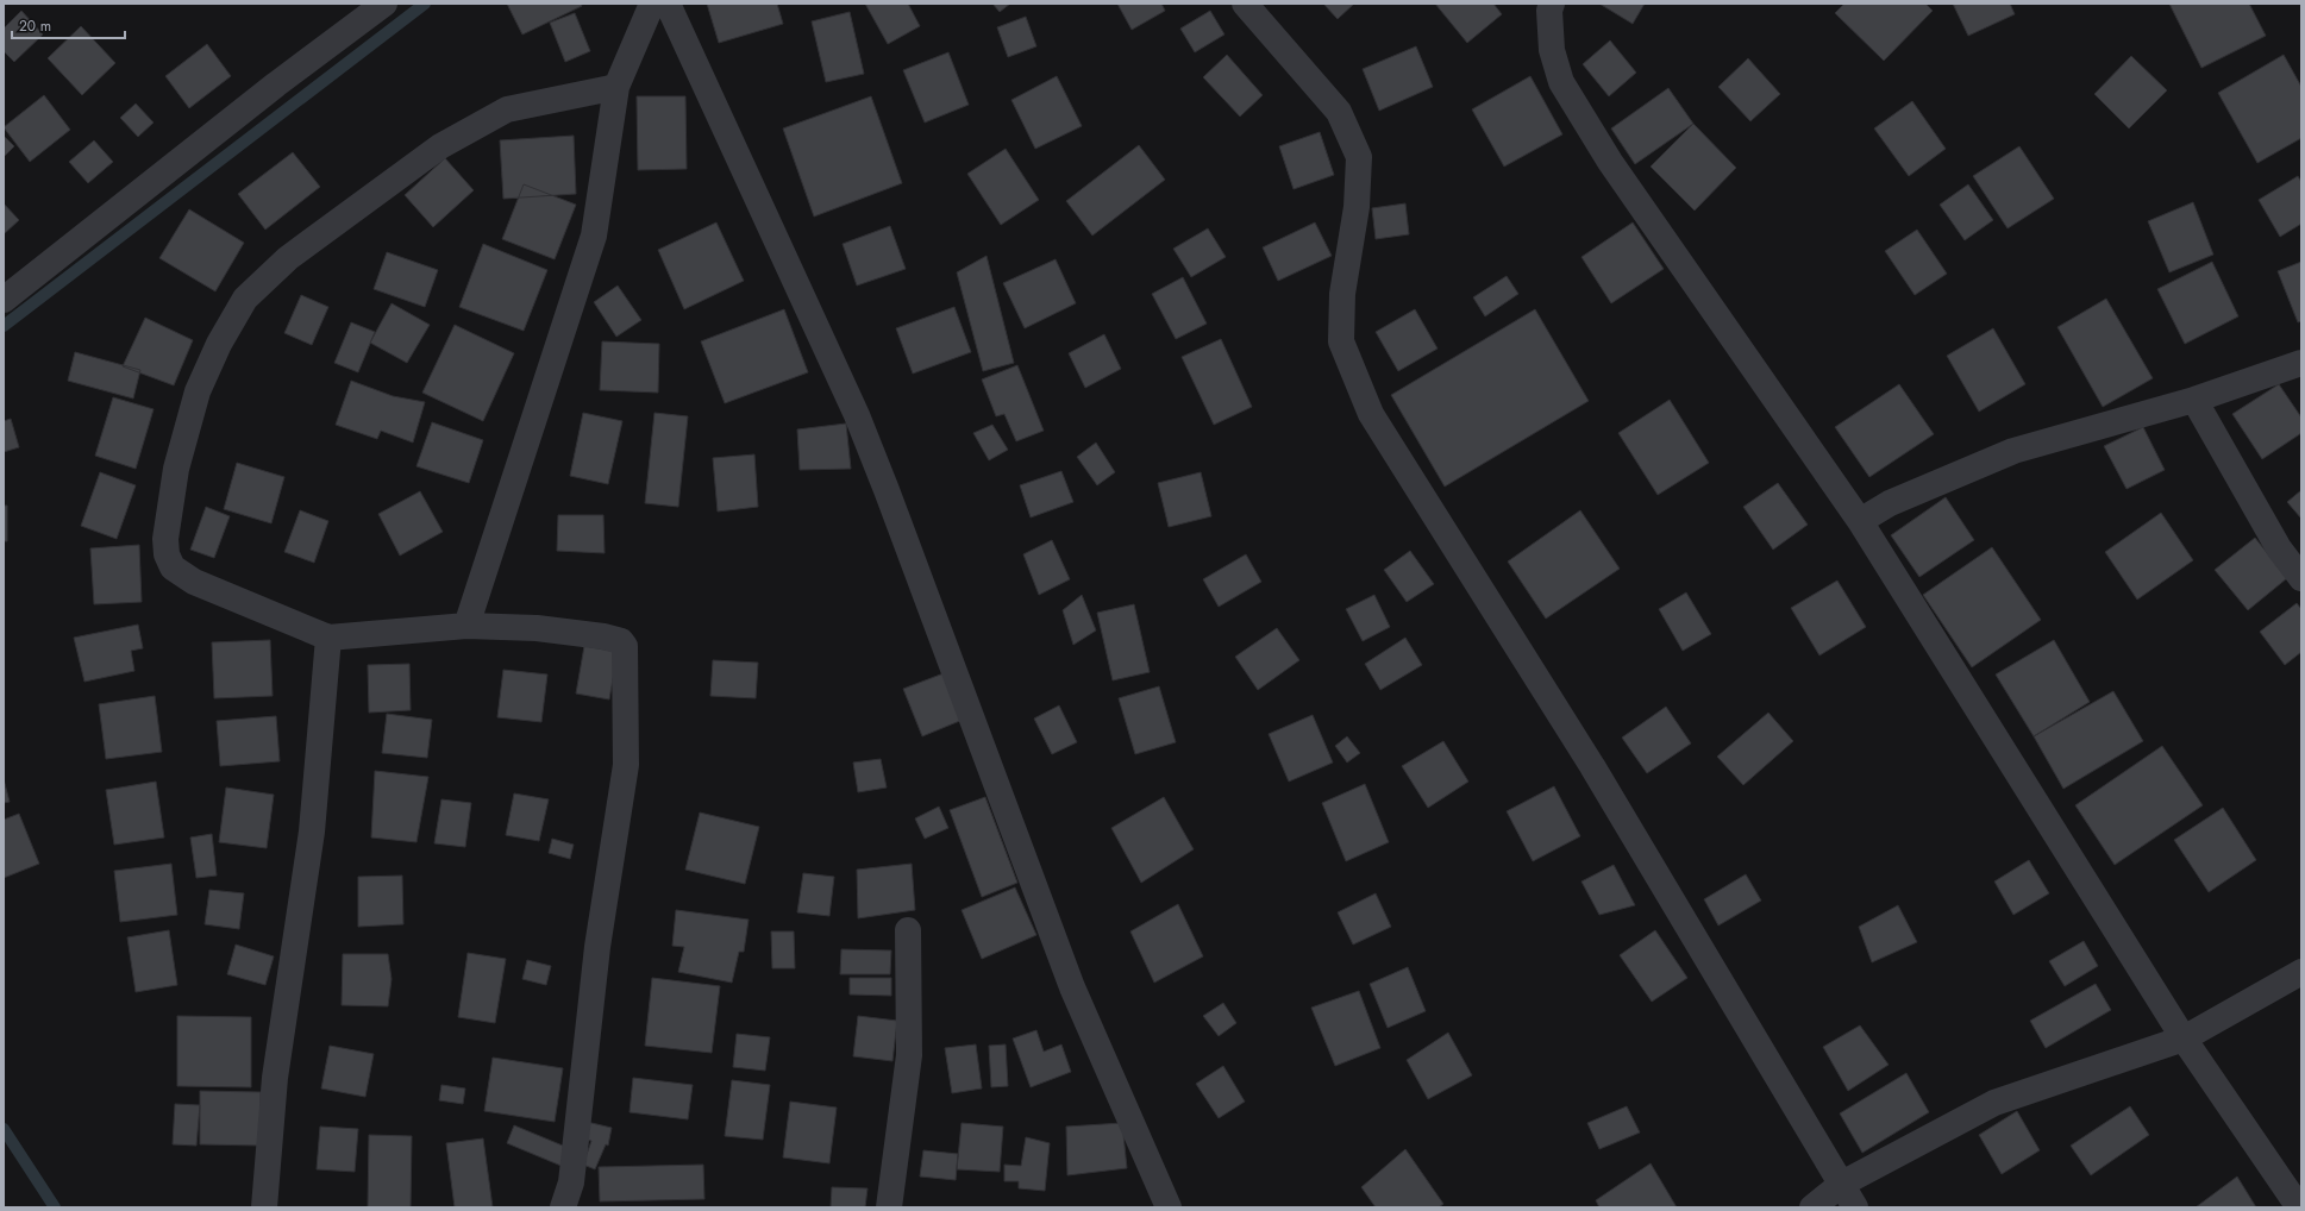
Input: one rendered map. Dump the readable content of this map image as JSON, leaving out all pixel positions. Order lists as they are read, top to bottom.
{
  "scale_bar": "20 m"
}
